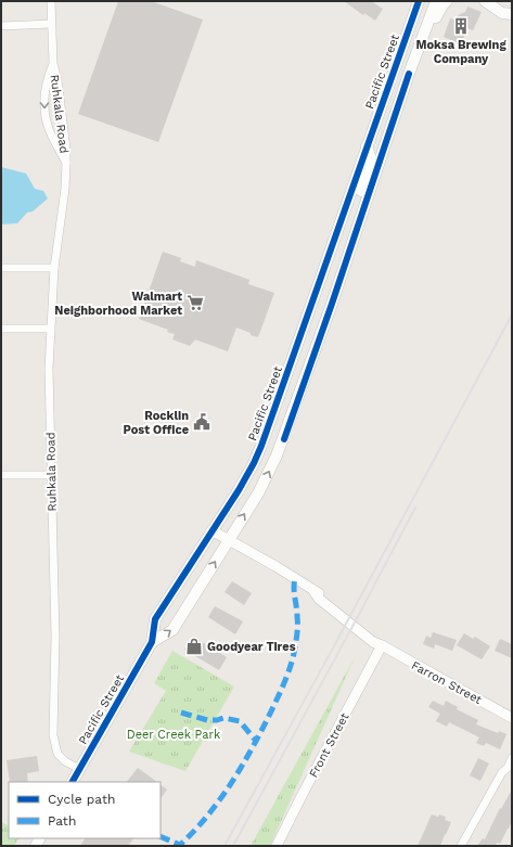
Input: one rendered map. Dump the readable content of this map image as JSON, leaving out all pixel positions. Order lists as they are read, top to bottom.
{
  "streets": {
    "main road": ["Pacific Street"],
    "street": ["Ruhkala Road", "Farron Street", "Front Street"]
  },
  "crossings": [
    ["Pacific Street", "Ruhkala Road"],
    ["Pacific Street", "Farron Street"],
    ["Farron Street", "Front Street"]
  ],
  "parks": ["Deer Creek Park"],
  "places": {
    "building": ["Moksa Brewing Company"],
    "supermarket": ["Walmart Neighborhood Market"],
    "public building": ["Rocklin Post Office"],
    "shop": ["Goodyear Tires"]
  },
  "legend": ["Cycle path", "Path"]
}
